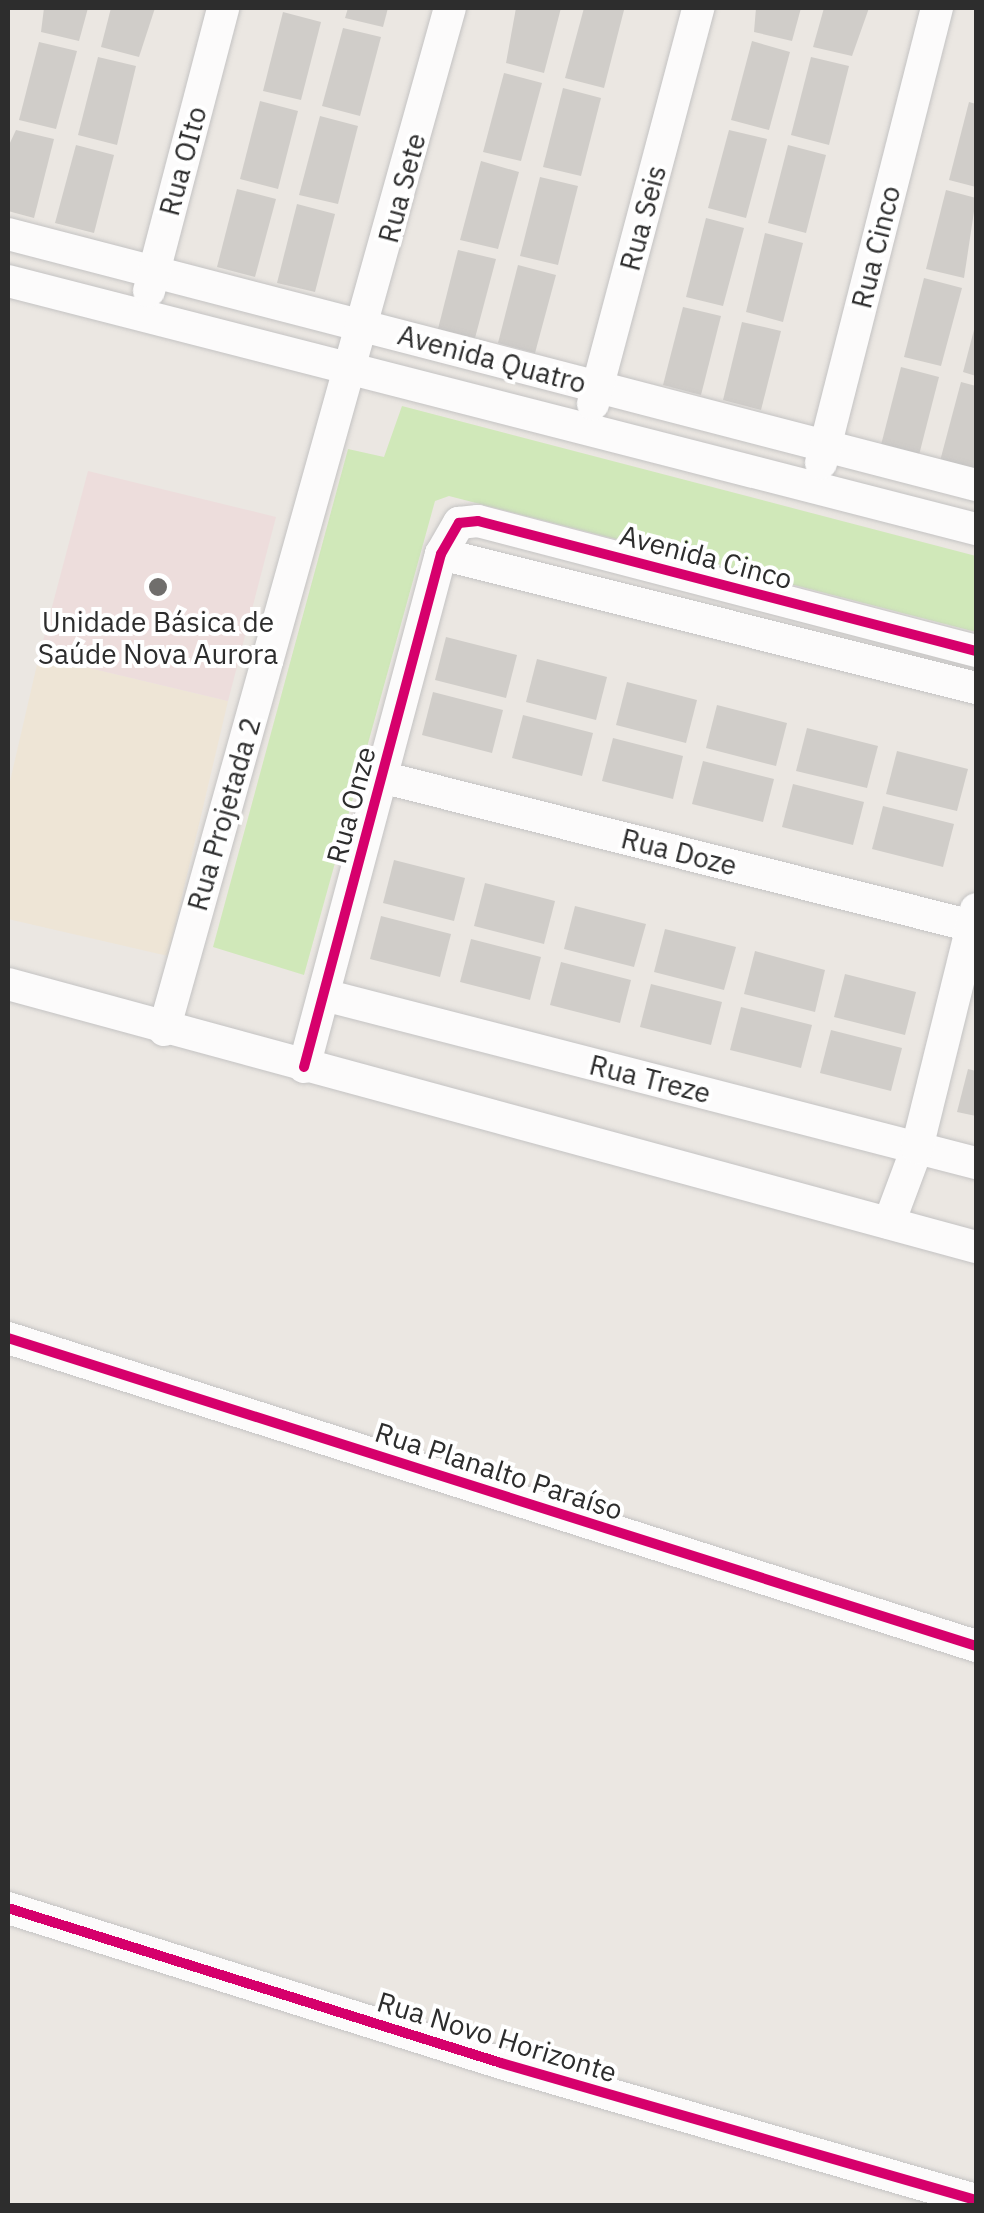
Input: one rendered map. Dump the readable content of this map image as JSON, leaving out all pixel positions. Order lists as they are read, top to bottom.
{
  "streets": {
    "street": [
      "Rua OIto",
      "Rua Sete",
      "Rua Seis",
      "Rua Cinco",
      "Avenida Quatro",
      "Avenida Cinco",
      "Rua Onze",
      "Rua Projetada 2",
      "Rua Doze",
      "Rua Treze",
      "Rua Planalto Paraíso",
      "Rua Novo Horizonte"
    ]
  },
  "crossings": [
    ["Rua OIto", "Avenida Quatro"],
    ["Rua Sete", "Avenida Quatro"],
    ["Rua Sete", "Rua Projetada 2"],
    ["Rua Seis", "Avenida Quatro"],
    ["Rua Cinco", "Avenida Quatro"],
    ["Avenida Quatro", "Rua Projetada 2"],
    ["Avenida Cinco", "Rua Onze"],
    ["Rua Onze", "Rua Doze"],
    ["Rua Onze", "Rua Treze"]
  ],
  "places": ["Unidade Básica de Saúde Nova Aurora"]
}
